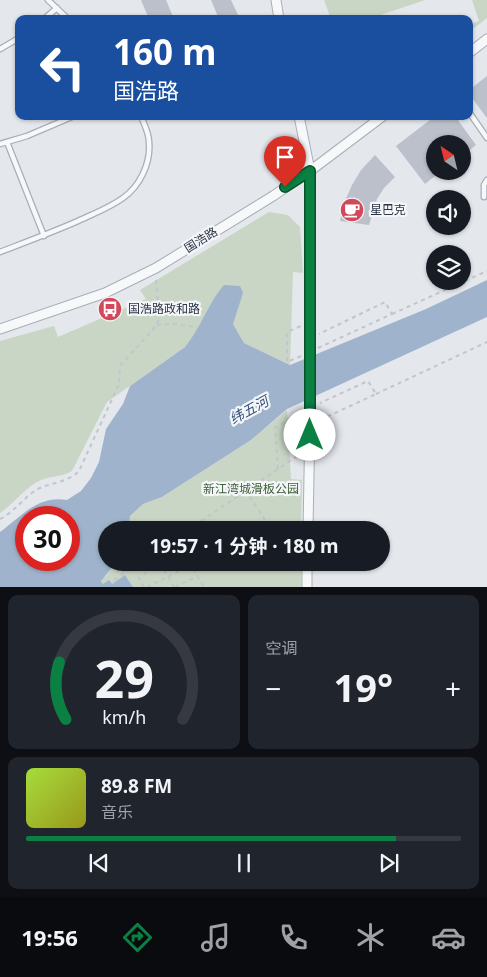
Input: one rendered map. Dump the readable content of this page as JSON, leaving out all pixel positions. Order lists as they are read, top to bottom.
{
  "streets": {
    "street": ["国浩路"]
  },
  "water": ["纬五河"],
  "parks": ["新江湾城滑板公园"],
  "places": {
    "cafe": ["星巴克"],
    "bus stop": ["国浩路政和路"]
  },
  "north": "top left",
  "page": {
    "turn": ["160 m", "国浩路"],
    "limit": "30",
    "trip": "19:57 · 1 分钟 · 180 m",
    "tile": "空调",
    "heat": ["−", "19°", "+"],
    "song": ["89.8 FM", "音乐"],
    "tabs": "19:56",
    "gauge": ["29", "km/h"]
  }
}
